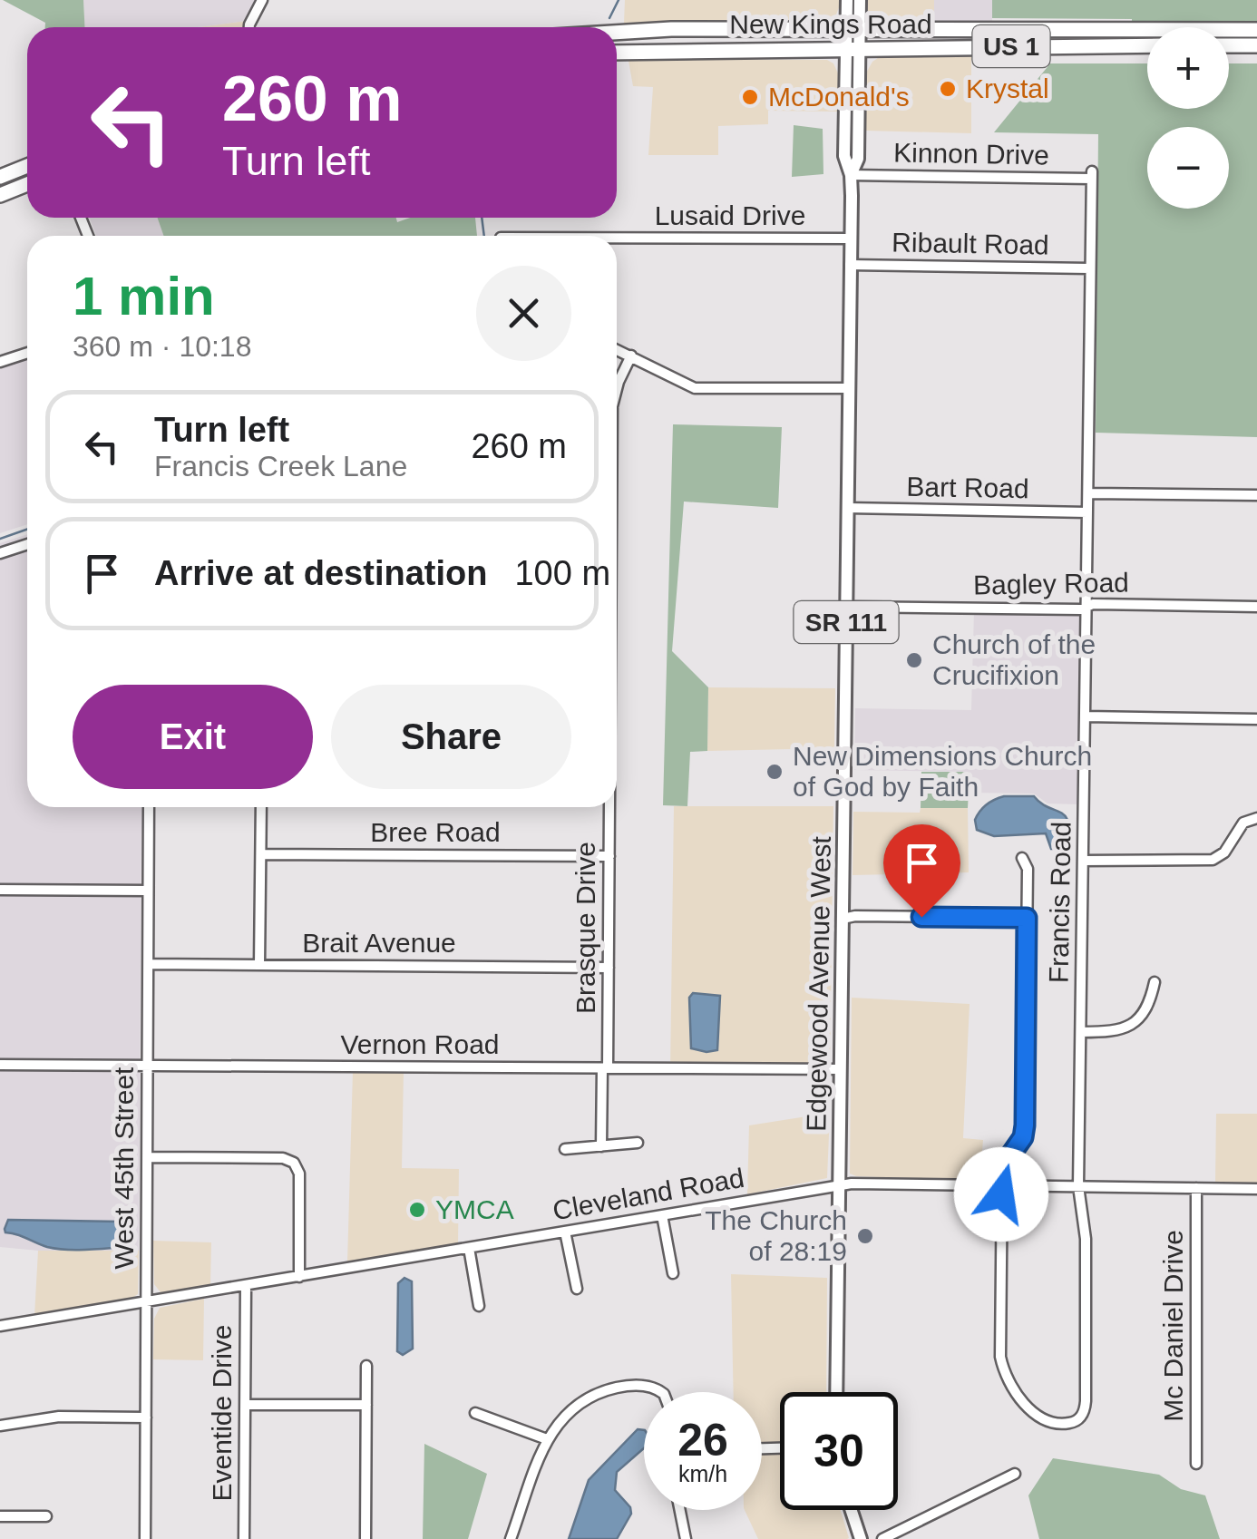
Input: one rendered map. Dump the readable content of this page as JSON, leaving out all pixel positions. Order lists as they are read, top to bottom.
{
  "streets": {
    "highway": ["New Kings Road", "US 1"],
    "main road": ["SR 111", "Edgewood Avenue West"],
    "street": [
      "Kinnon Drive",
      "Lusaid Drive",
      "Ribault Road",
      "Bart Road",
      "Bagley Road",
      "Bree Road",
      "Francis Road",
      "Brasque Drive",
      "Brait Avenue",
      "Vernon Road",
      "West 45th Street",
      "Cleveland Road",
      "Mc Daniel Drive",
      "Eventide Drive"
    ]
  },
  "crossings": [
    ["New Kings Road", "SR 111"],
    ["New Kings Road", "Edgewood Avenue West"],
    ["Kinnon Drive", "Francis Road"],
    ["Kinnon Drive", "Edgewood Avenue West"],
    ["Lusaid Drive", "Edgewood Avenue West"],
    ["Ribault Road", "Francis Road"],
    ["Ribault Road", "Edgewood Avenue West"],
    ["Bart Road", "Francis Road"],
    ["Bart Road", "Edgewood Avenue West"],
    ["Bagley Road", "Francis Road"],
    ["Bagley Road", "Edgewood Avenue West"],
    ["SR 111", "Edgewood Avenue West"],
    ["Bree Road", "Brasque Drive"],
    ["Francis Road", "Cleveland Road"],
    ["Brasque Drive", "Brait Avenue"],
    ["Brasque Drive", "Vernon Road"],
    ["Brait Avenue", "West 45th Street"],
    ["Edgewood Avenue West", "Vernon Road"],
    ["Edgewood Avenue West", "Cleveland Road"],
    ["Vernon Road", "West 45th Street"],
    ["West 45th Street", "Cleveland Road"],
    ["Cleveland Road", "Mc Daniel Drive"],
    ["Cleveland Road", "Eventide Drive"]
  ],
  "places": [
    "Krystal",
    "McDonald's",
    "Church of the Crucifixion",
    "New Dimensions Church of God by Faith",
    "YMCA",
    "The Church of 28:19"
  ],
  "page": {
    "map_buttons": ["+", "−"],
    "turn": ["260 m", "Turn left"],
    "heading": ["1 min", "360 m · 10:18"],
    "list": [
      {
        "name": "Turn left",
        "note": "Francis Creek Lane",
        "value": "260 m"
      },
      {
        "name": "Arrive at destination",
        "value": "100 m"
      }
    ],
    "buttons": ["Exit", "Share"],
    "speed": "26 km/h",
    "limit": "30"
  }
}
